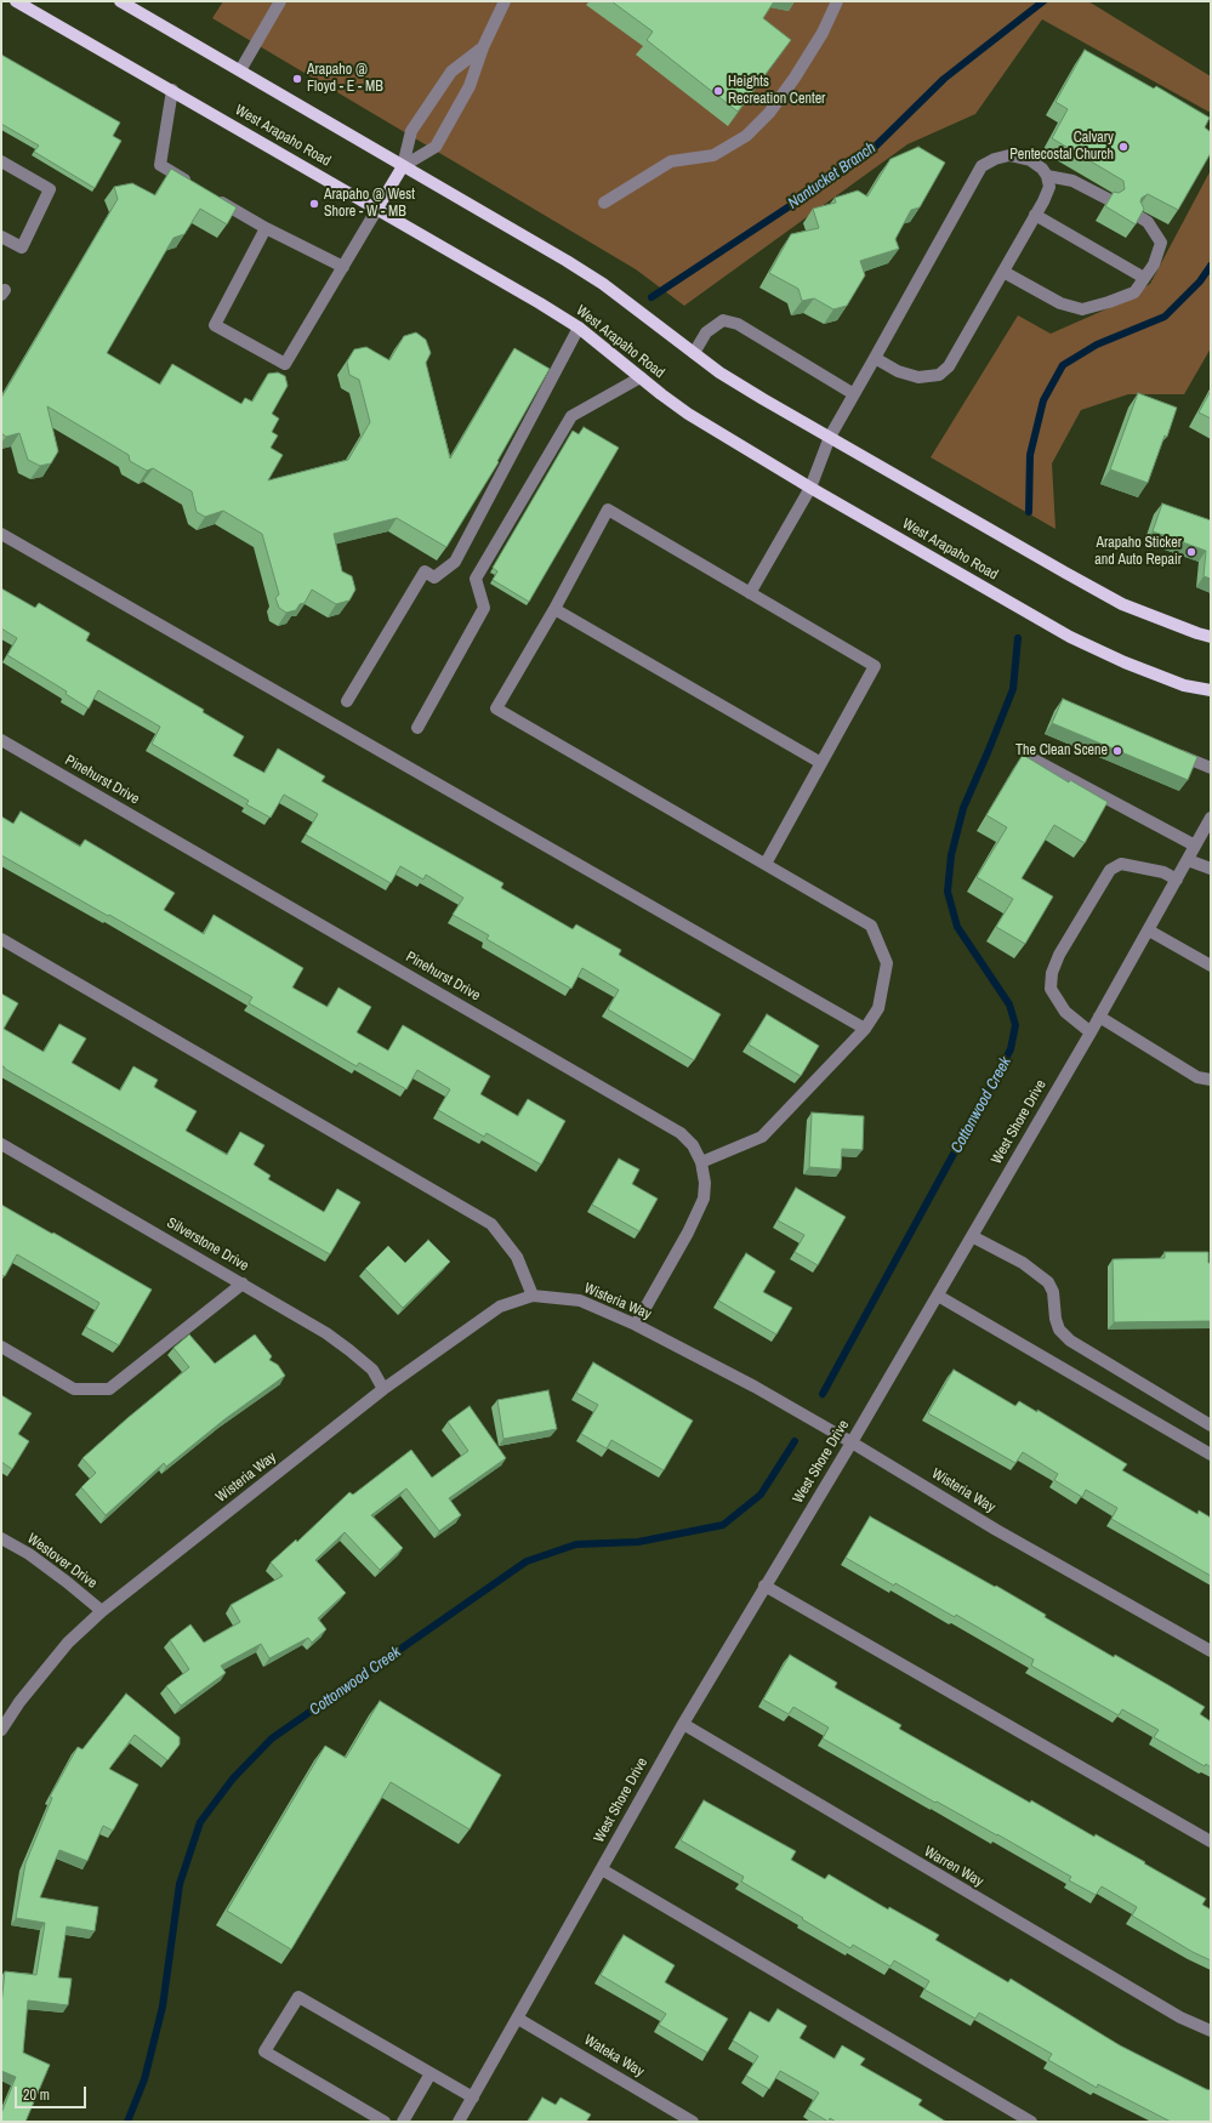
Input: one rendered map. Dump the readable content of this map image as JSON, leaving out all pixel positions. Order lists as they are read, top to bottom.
{
  "streets": {
    "main road": ["West Arapaho Road"],
    "street": [
      "Pinehurst Drive",
      "West Shore Drive",
      "Silverstone Drive",
      "Wisteria Way",
      "Westover Drive",
      "Warren Way",
      "Wateka Way"
    ]
  },
  "crossings": [
    ["Pinehurst Drive", "Wisteria Way"],
    ["West Shore Drive", "Wisteria Way"],
    ["West Shore Drive", "Warren Way"],
    ["West Shore Drive", "Wateka Way"],
    ["Silverstone Drive", "Wisteria Way"],
    ["Wisteria Way", "Westover Drive"]
  ],
  "water": ["Nantucket Branch", "Cottonwood Creek"],
  "places": [
    "Arapaho @ Floyd - E - MB",
    "Heights Recreation Center",
    "Calvary Pentecostal Church",
    "Arapaho @ West Shore - W - MB",
    "Arapaho Sticker and Auto Repair",
    "The Clean Scene"
  ],
  "scale_bar": "20 m"
}
